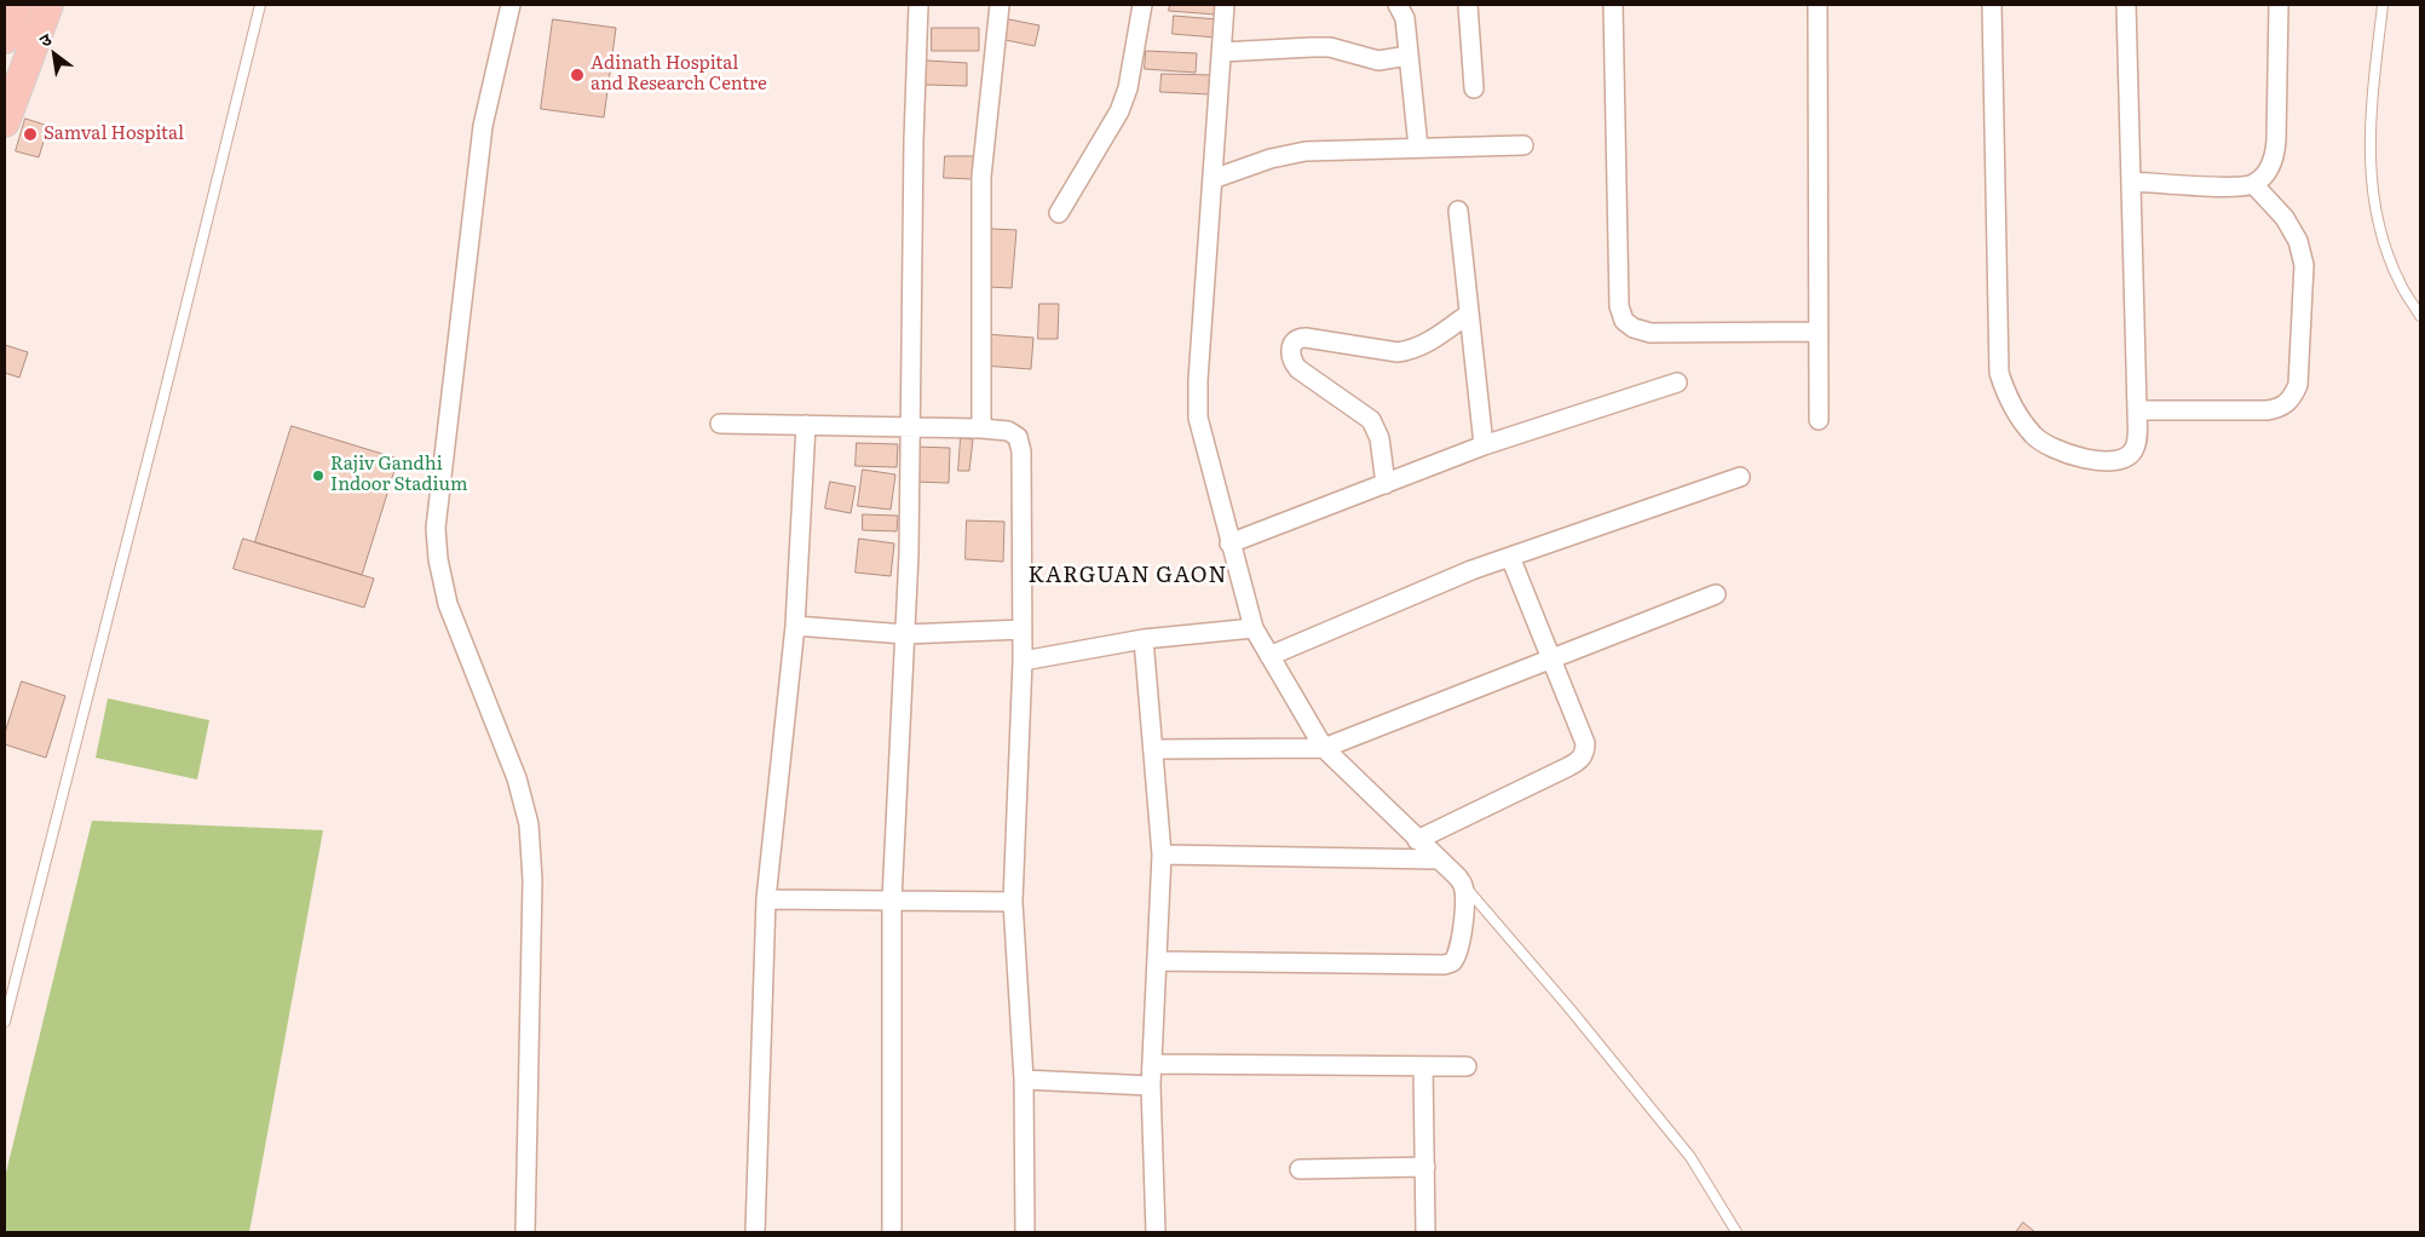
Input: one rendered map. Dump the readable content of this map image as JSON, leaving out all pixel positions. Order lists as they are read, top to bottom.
{
  "districts": ["KARGUAN GAON"],
  "places": ["Adinath Hospital and Research Centre", "Samval Hospital", "Rajiv Gandhi Indoor Stadium"],
  "north": "top left"
}
